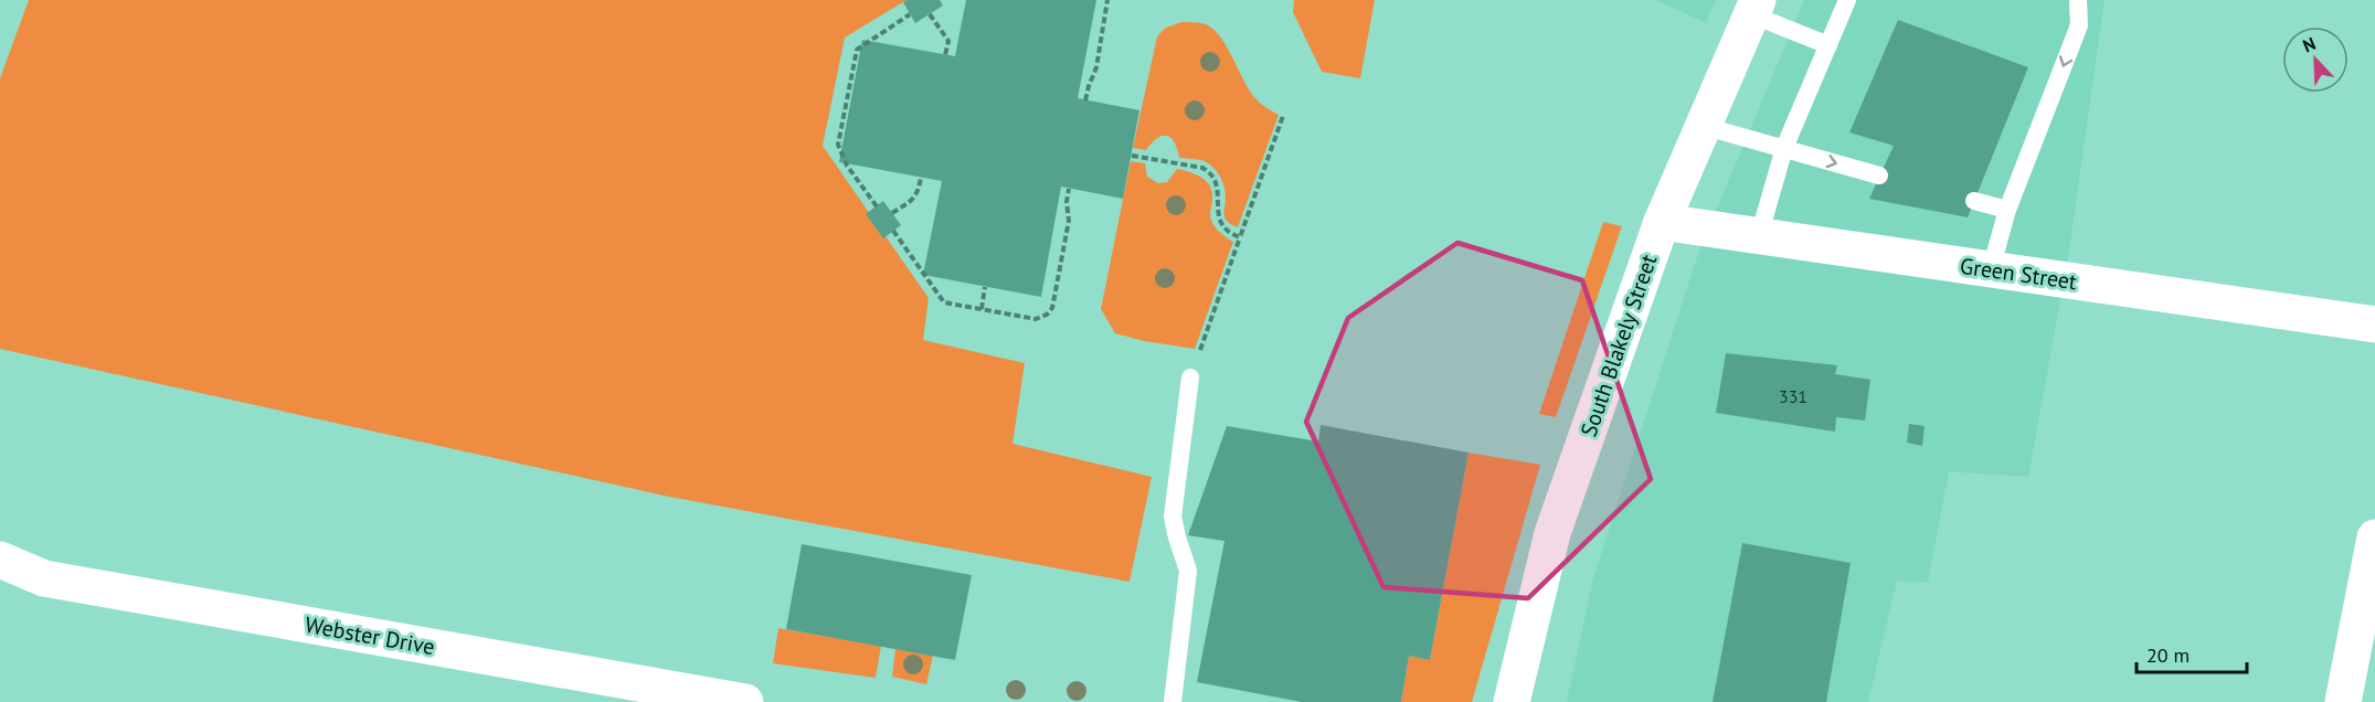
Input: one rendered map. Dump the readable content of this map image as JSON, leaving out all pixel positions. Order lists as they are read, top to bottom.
{
  "streets": {
    "street": ["Green Street", "South Blakely Street", "Webster Drive"]
  },
  "crossings": [
    ["Green Street", "South Blakely Street"]
  ],
  "house_numbers": ["331"],
  "scale_bar": "20 m",
  "north": "top left"
}
